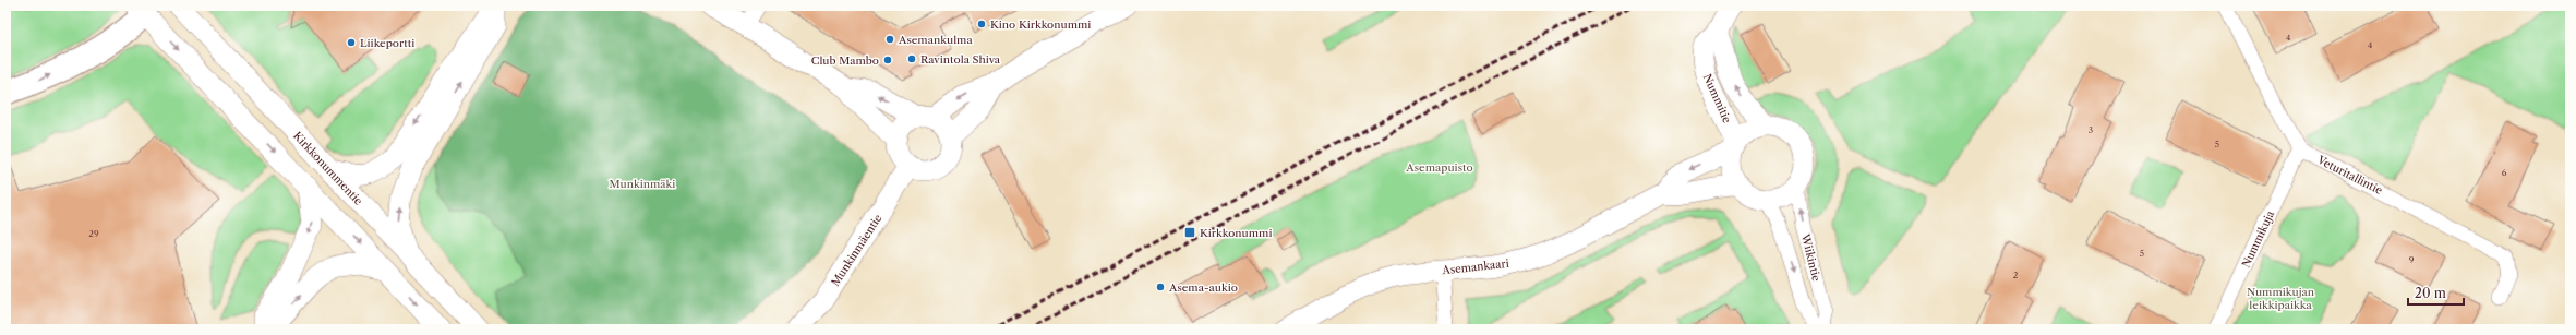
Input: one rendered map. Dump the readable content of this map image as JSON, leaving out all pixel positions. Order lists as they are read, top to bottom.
{
  "streets": {
    "main road": [
      "Nummitie",
      "Kirkkonummentie",
      "Munkinmäentie",
      "Asemankaari"
    ],
    "street": ["Veturitallintie", "Nummikuja", "Wiikintie"]
  },
  "crossings": [
    ["Nummitie", "Wiikintie"],
    ["Nummitie", "Asemankaari"],
    ["Veturitallintie", "Nummikuja"],
    ["Wiikintie", "Asemankaari"]
  ],
  "one_way": ["Nummitie"],
  "parks": ["Asemapuisto", "Munkinmäki", "Nummikujan leikkipaikka"],
  "places": {
    "other": [
      "Kino Kirkkonummi",
      "Asemankulma",
      "Liikeportti",
      "Ravintola Shiva",
      "Club Mambo",
      "Asema-aukio"
    ],
    "transit": ["Kirkkonummi"]
  },
  "house_numbers": [
    "4",
    "4",
    "3",
    "5",
    "6",
    "29",
    "5",
    "9",
    "2"
  ],
  "scale_bar": "20 m"
}
